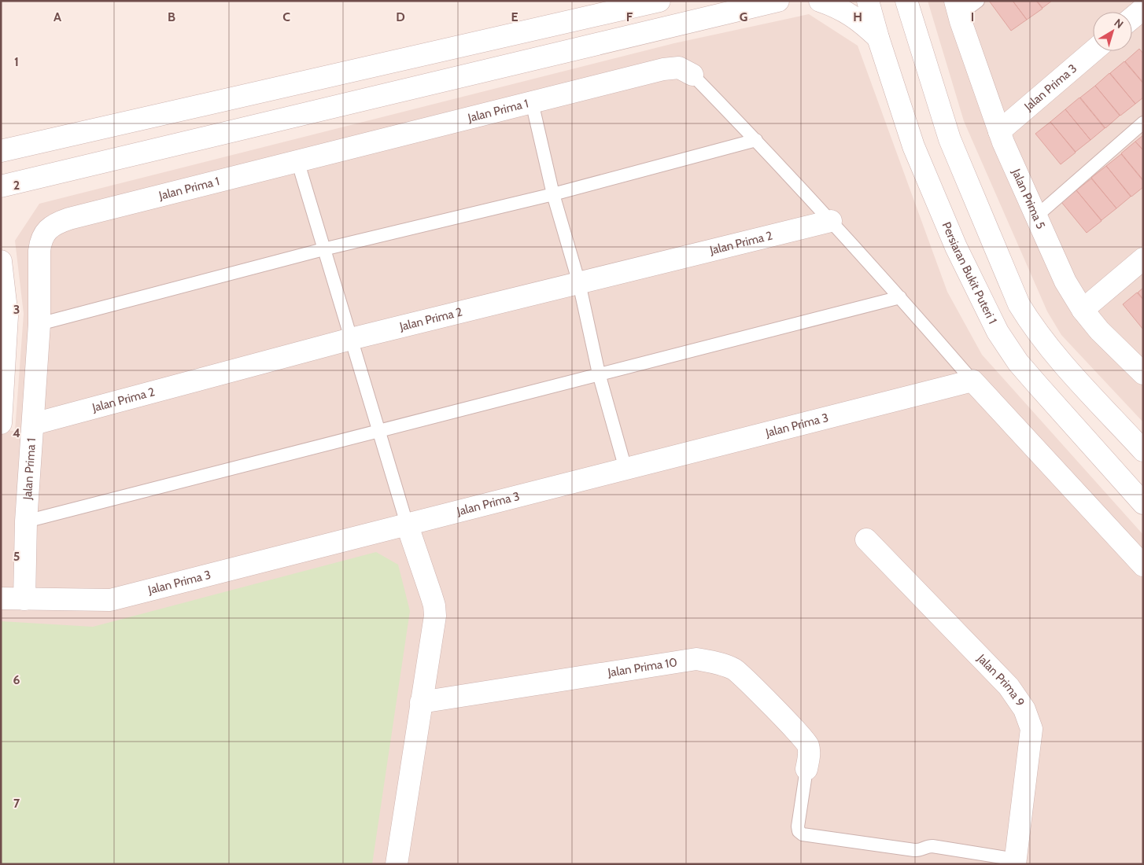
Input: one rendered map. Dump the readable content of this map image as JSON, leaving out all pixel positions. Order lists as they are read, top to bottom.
{
  "streets": {
    "street": [
      "Jalan Prima 3",
      "Jalan Prima 1",
      "Jalan Prima 5",
      "Jalan Prima 2",
      "Persiaran Bukit Puteri 1",
      "Jalan Prima 10",
      "Jalan Prima 9"
    ]
  },
  "crossings": [
    ["Jalan Prima 3", "Jalan Prima 1"],
    ["Jalan Prima 3", "Jalan Prima 5"],
    ["Jalan Prima 1", "Jalan Prima 2"]
  ],
  "north": "top right",
  "grid": {
    "columns": [
      "A",
      "B",
      "C",
      "D",
      "E",
      "F",
      "G",
      "H",
      "I"
    ],
    "rows": [
      "1",
      "2",
      "3",
      "4",
      "5",
      "6",
      "7"
    ]
  }
}
